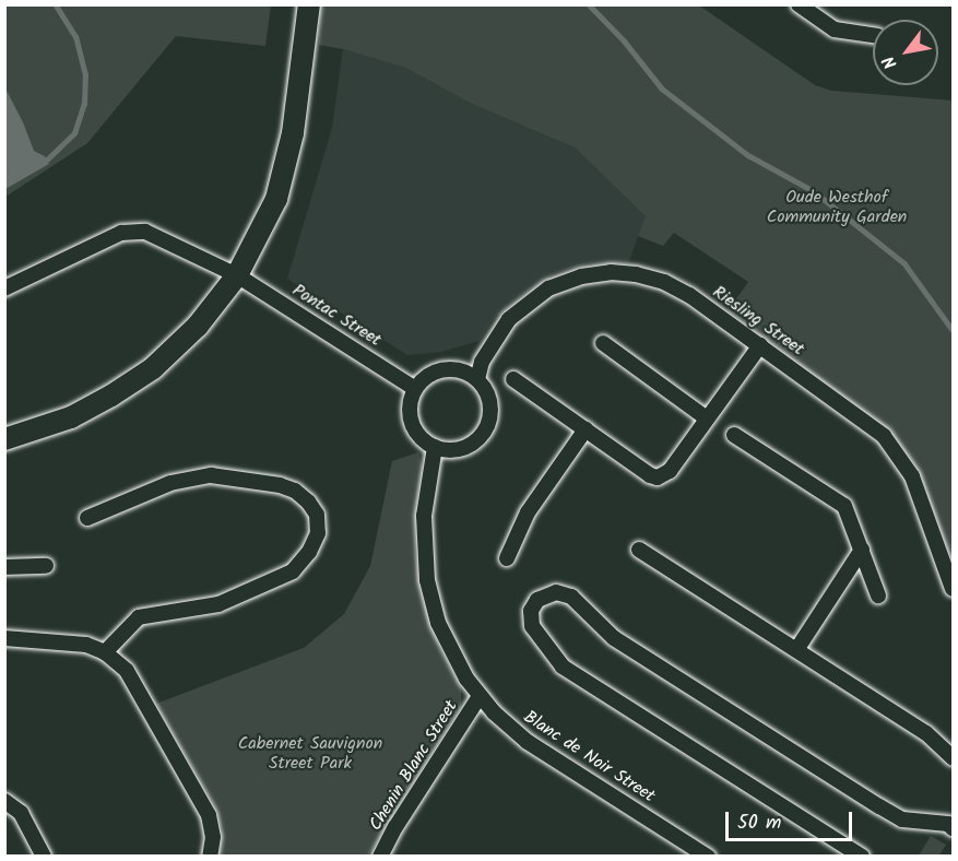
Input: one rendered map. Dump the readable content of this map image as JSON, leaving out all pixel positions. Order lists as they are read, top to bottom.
{
  "streets": {
    "street": [
      "Pontac Street",
      "Riesling Street",
      "Blanc de Noir Street",
      "Chenin Blanc Street"
    ]
  },
  "crossings": [
    ["Pontac Street", "Riesling Street"],
    ["Pontac Street", "Blanc de Noir Street"],
    ["Riesling Street", "Blanc de Noir Street"],
    ["Blanc de Noir Street", "Chenin Blanc Street"]
  ],
  "parks": ["Oude Westhof Community Garden", "Cabernet Sauvignon Street Park"],
  "scale_bar": "50 m",
  "north": "bottom left"
}
